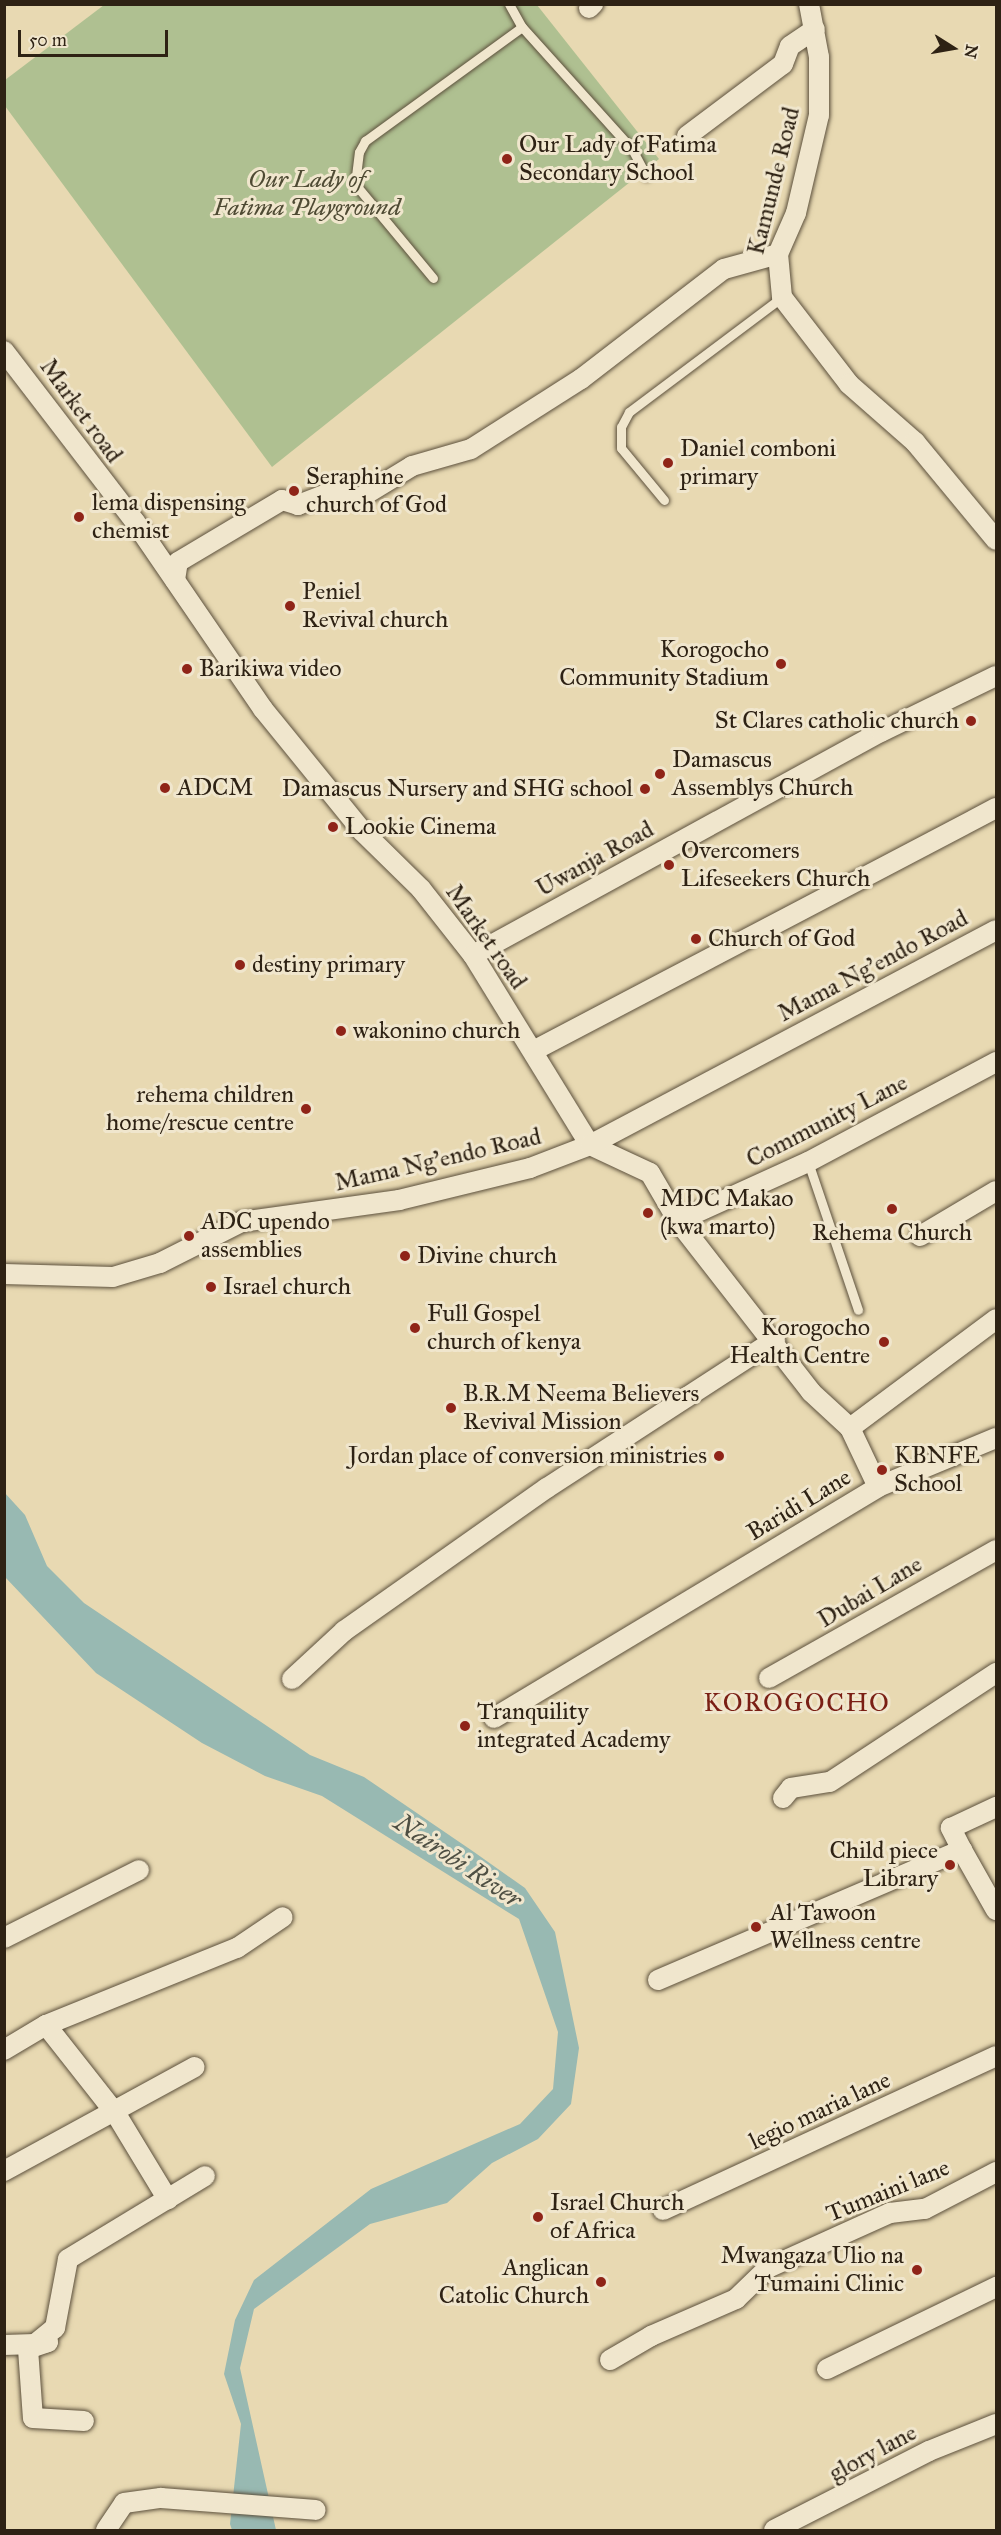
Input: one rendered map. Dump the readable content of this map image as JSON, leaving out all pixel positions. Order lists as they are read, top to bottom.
{
  "streets": {
    "street": [
      "Kamunde Road",
      "Market road",
      "Uwanja Road",
      "Mama Ng'endo Road",
      "Community Lane",
      "Baridi Lane",
      "Dubai Lane",
      "legio maria lane",
      "Tumaini lane",
      "glory lane"
    ]
  },
  "crossings": [
    ["Market road", "Uwanja Road"],
    ["Market road", "Mama Ng'endo Road"]
  ],
  "districts": ["KOROGOCHO"],
  "water": ["Nairobi River"],
  "parks": ["Our Lady of Fatima Playground"],
  "places": [
    "Our Lady of Fatima Secondary School",
    "Daniel comboni primary",
    "Seraphine church of God",
    "lema dispensing chemist",
    "Peniel Revival church",
    "Korogocho Community Stadium",
    "Barikiwa video",
    "St Clares catholic church",
    "Damascus Assemblys Church",
    "ADCM",
    "Damascus Nursery and SHG school",
    "Lookie Cinema",
    "Overcomers Lifeseekers Church",
    "Church of God",
    "destiny primary",
    "wakonino church",
    "rehema children home/rescue centre",
    "Rehema Church",
    "MDC Makao (kwa marto)",
    "ADC upendo assemblies",
    "Divine church",
    "Israel church",
    "Full Gospel church of kenya",
    "Korogocho Health Centre",
    "B.R.M Neema Believers Revival Mission",
    "Jordan place of conversion ministries",
    "KBNFE School",
    "Tranquility integrated Academy",
    "Child piece Library",
    "Al Tawoon Wellness centre",
    "Israel Church of Africa",
    "Mwangaza Ulio na Tumaini Clinic",
    "Anglican Catolic Church"
  ],
  "scale_bar": "50 m",
  "north": "right"
}
